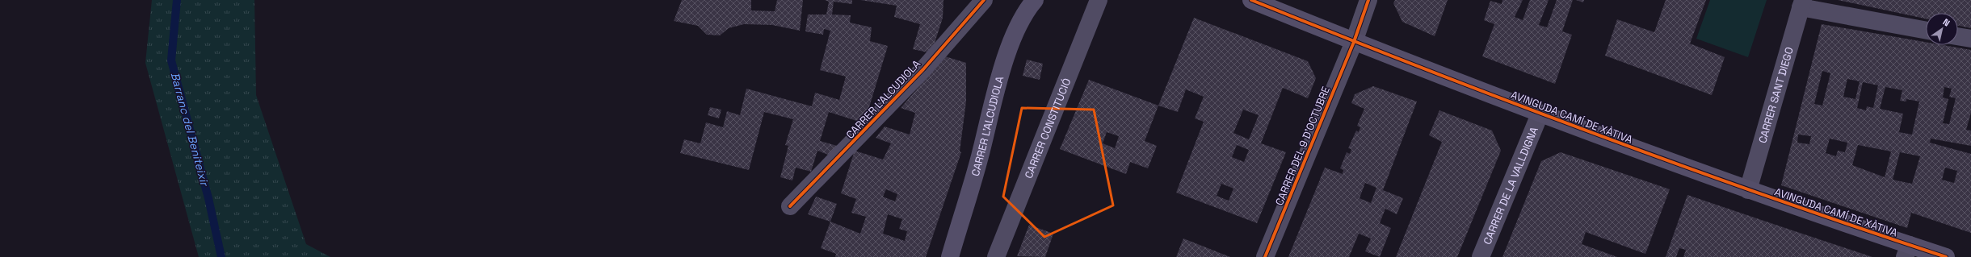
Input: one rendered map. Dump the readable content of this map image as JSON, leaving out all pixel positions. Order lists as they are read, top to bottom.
{
  "streets": {
    "street": [
      "CARRER SANT DIEGO",
      "CARRER L'ALCUDIOLA",
      "AVINGUDA CAMÍ DE XÀTIVA",
      "CARRER L’ALCUDIOLA",
      "CARRER CONSTITUCIÓ",
      "CARRER DEL 9 D'OCTUBRE",
      "CARRER DE LA VALLDIGNA"
    ]
  },
  "crossings": [
    ["CARRER SANT DIEGO", "AVINGUDA CAMÍ DE XÀTIVA"],
    ["AVINGUDA CAMÍ DE XÀTIVA", "CARRER DEL 9 D'OCTUBRE"],
    ["AVINGUDA CAMÍ DE XÀTIVA", "CARRER DE LA VALLDIGNA"]
  ],
  "water": ["Barranc del Beniteixir"],
  "north": "top right"
}
